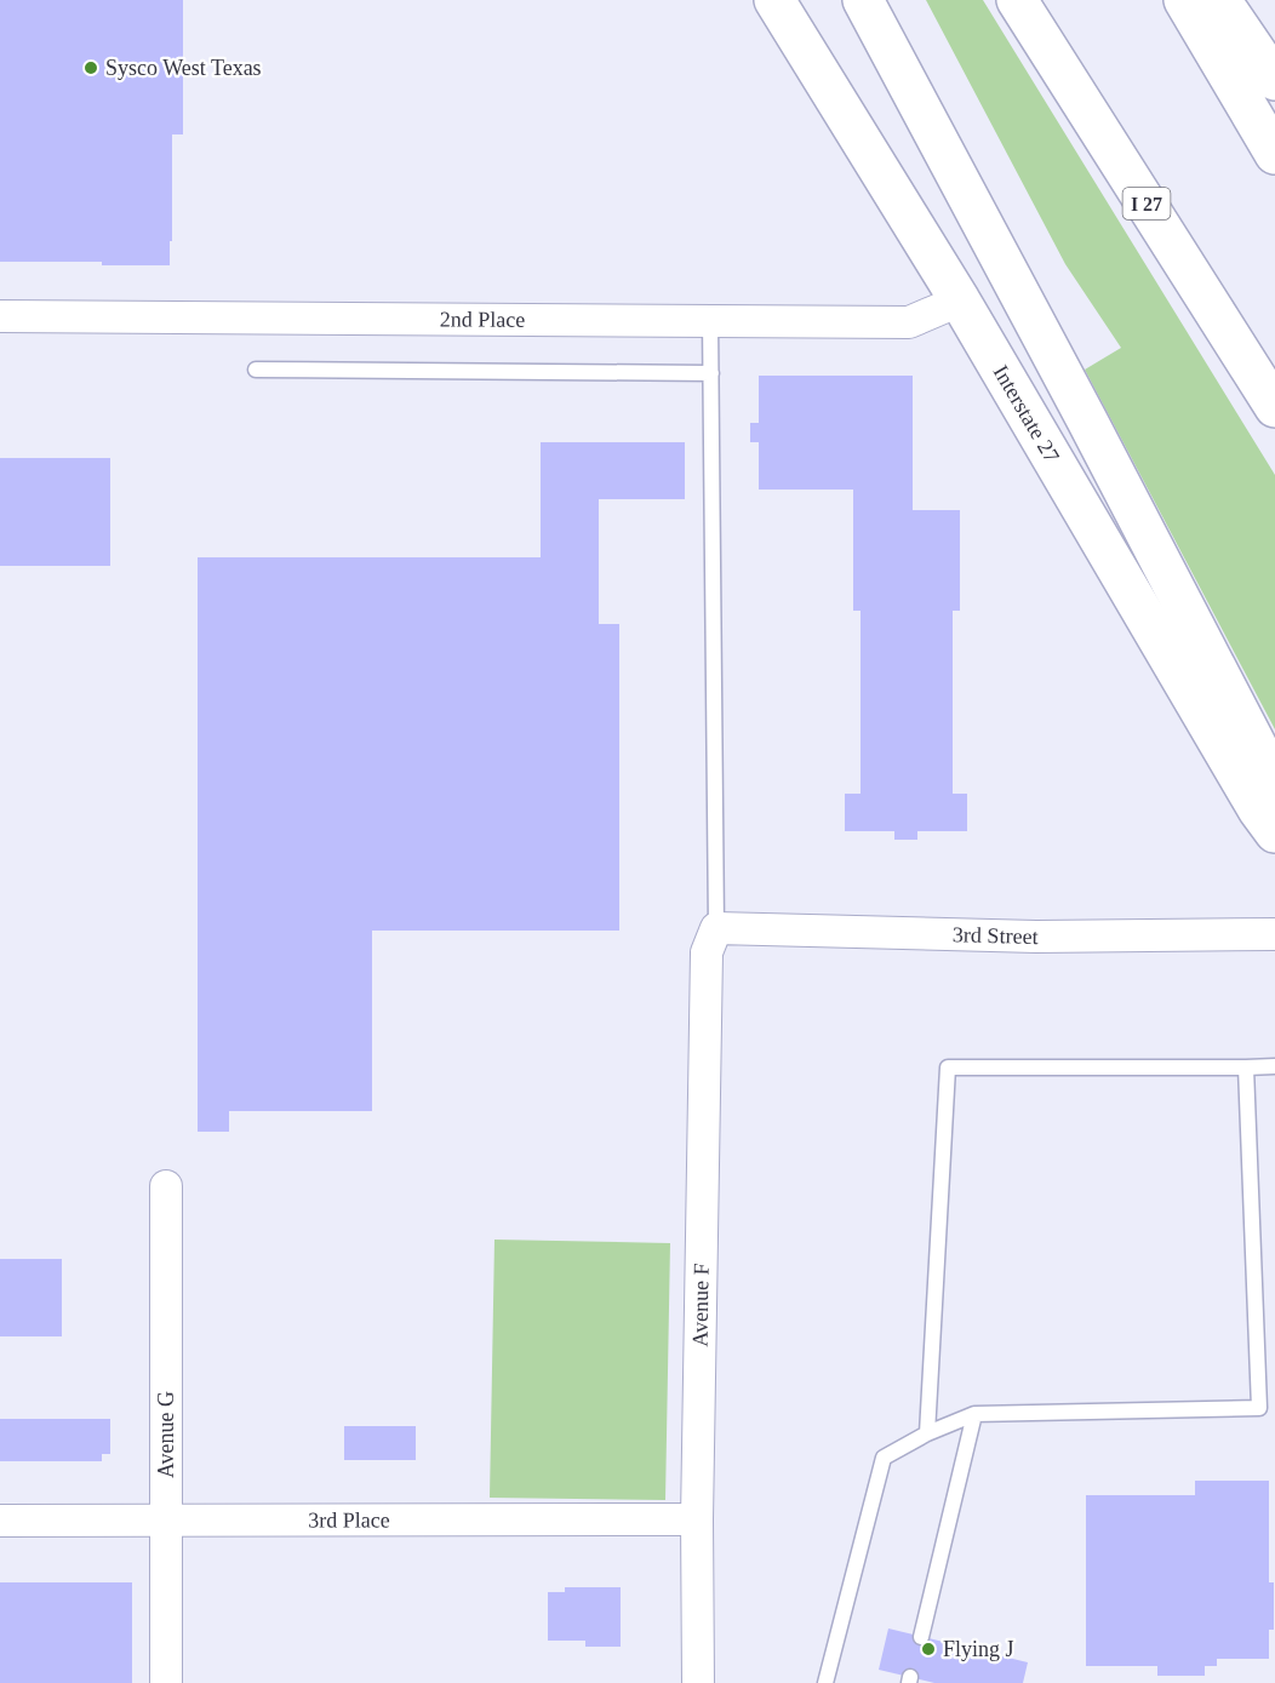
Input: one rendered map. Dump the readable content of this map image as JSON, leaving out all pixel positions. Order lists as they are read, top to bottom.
{
  "streets": {
    "main road": ["I 27", "Interstate 27"],
    "street": [
      "2nd Place",
      "3rd Street",
      "Avenue F",
      "Avenue G",
      "3rd Place"
    ]
  },
  "crossings": [
    ["2nd Place", "Interstate 27"],
    ["3rd Street", "Avenue F"],
    ["Avenue F", "3rd Place"],
    ["Avenue G", "3rd Place"]
  ],
  "places": ["Sysco West Texas", "Flying J"]
}
